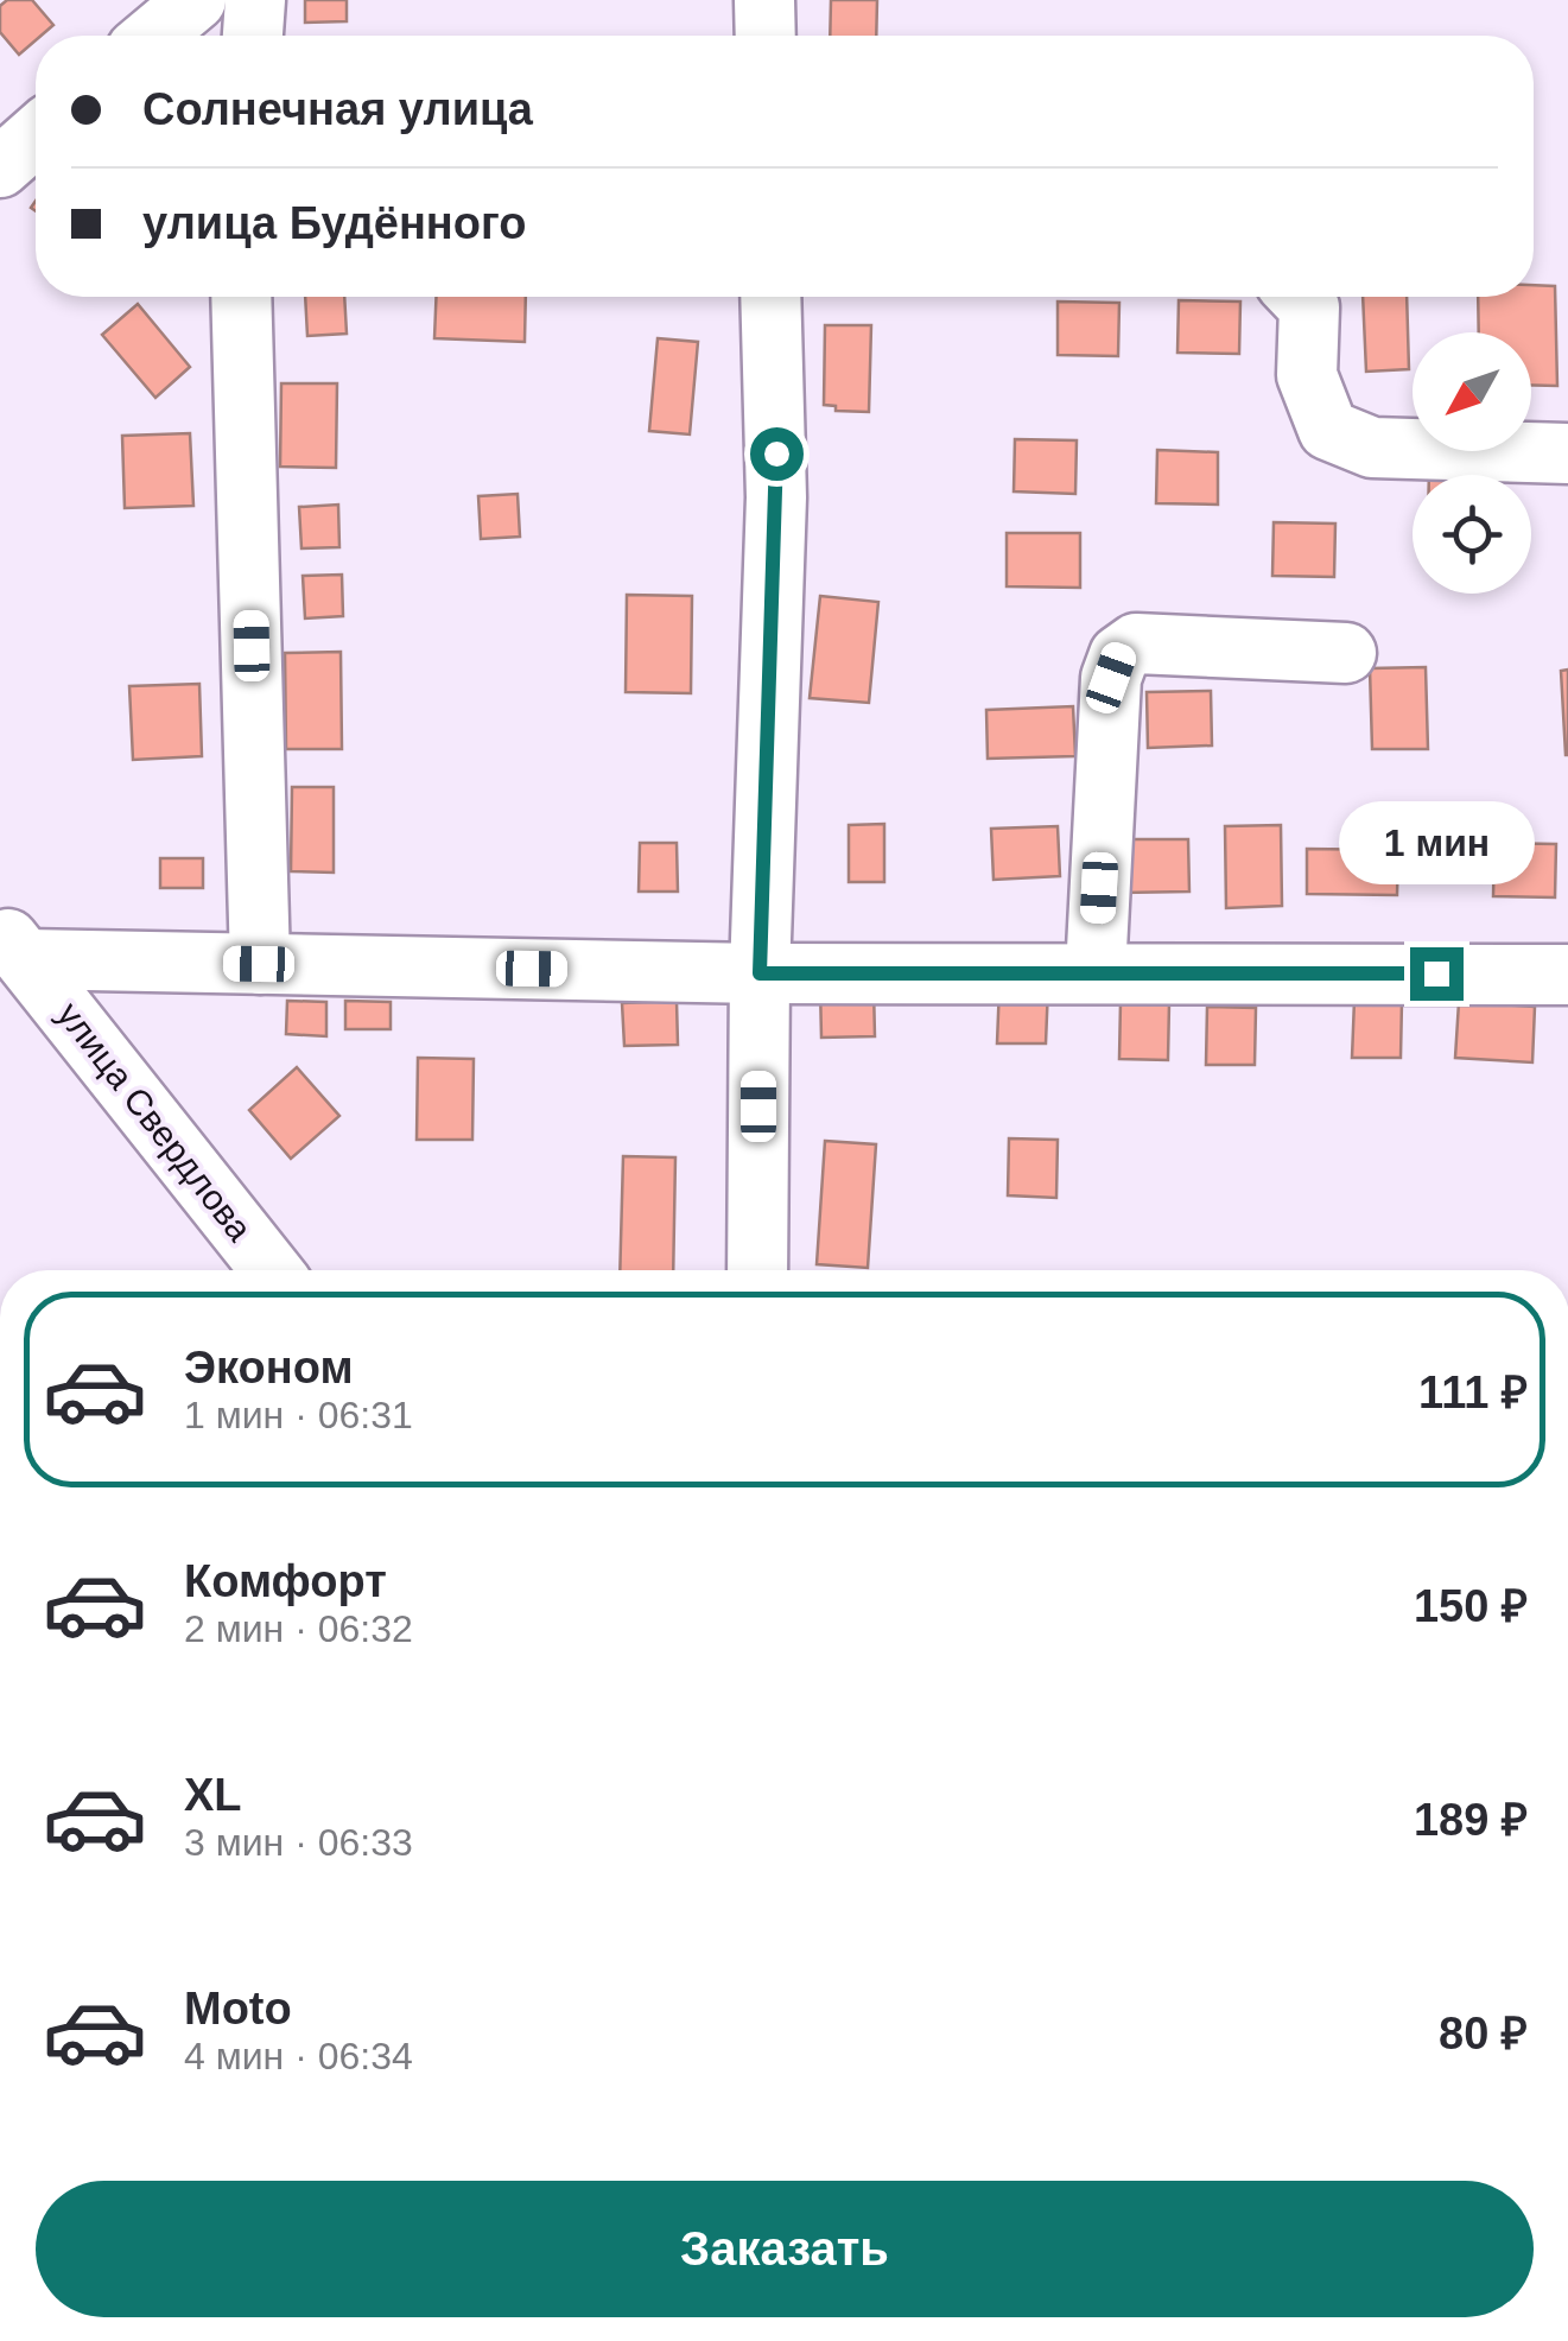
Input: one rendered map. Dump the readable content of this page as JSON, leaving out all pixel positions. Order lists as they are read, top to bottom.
{
  "streets": {
    "street": ["улица Свердлова"]
  },
  "north": "bottom left",
  "page": {
    "banner": ["Солнечная улица", "улица Будённого"],
    "bubble": "1 мин",
    "list": [
      {
        "name": "Эконом",
        "note": "1 мин · 06:31",
        "value": "111 ₽"
      },
      {
        "name": "Комфорт",
        "note": "2 мин · 06:32",
        "value": "150 ₽"
      },
      {
        "name": "XL",
        "note": "3 мин · 06:33",
        "value": "189 ₽"
      },
      {
        "name": "Moto",
        "note": "4 мин · 06:34",
        "value": "80 ₽"
      }
    ],
    "buttons": "Заказать"
  }
}
